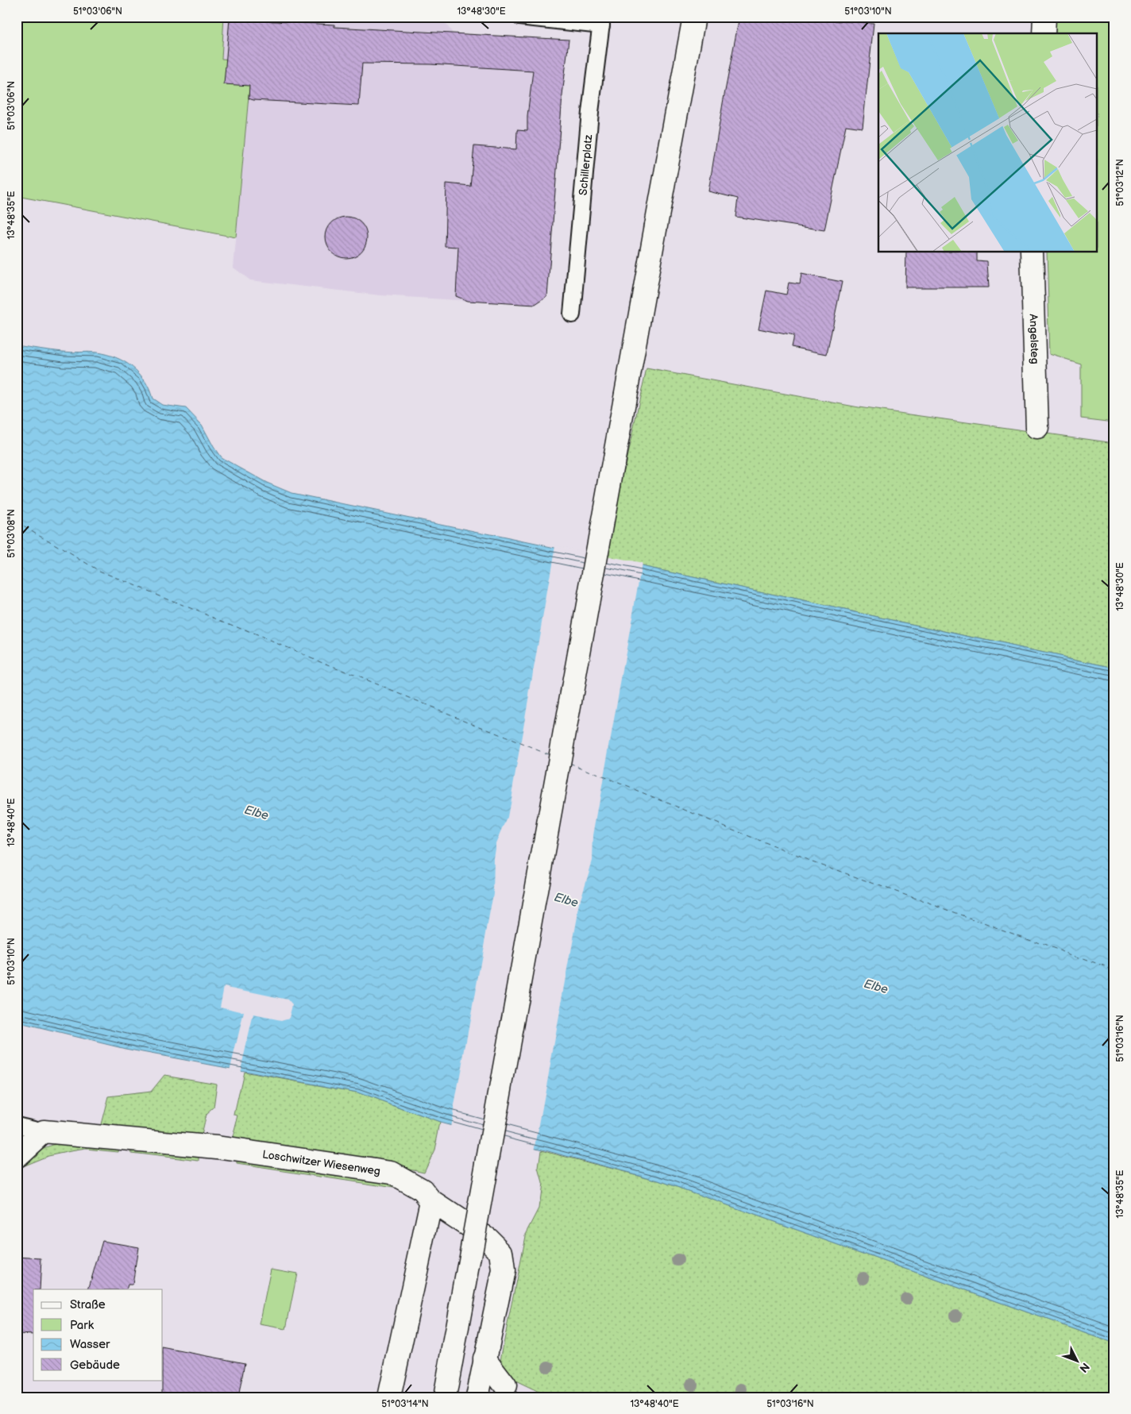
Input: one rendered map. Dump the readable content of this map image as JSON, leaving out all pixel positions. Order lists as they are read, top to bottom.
{
  "streets": {
    "main road": ["Angelsteg", "Loschwitzer Wiesenweg"],
    "lane": ["Schillerplatz"]
  },
  "water": ["Elbe"],
  "legend": [
    "Straße",
    "Park",
    "Wasser",
    "Gebäude"
  ],
  "north": "bottom right",
  "coordinates": [
    "51°03'06\"N",
    "13°48'30\"E",
    "51°03'10\"N",
    "51°03'12\"N",
    "13°48'35\"E",
    "51°03'08\"N",
    "13°48'40\"E",
    "51°03'16\"N",
    "51°03'14\"N"
  ]
}
